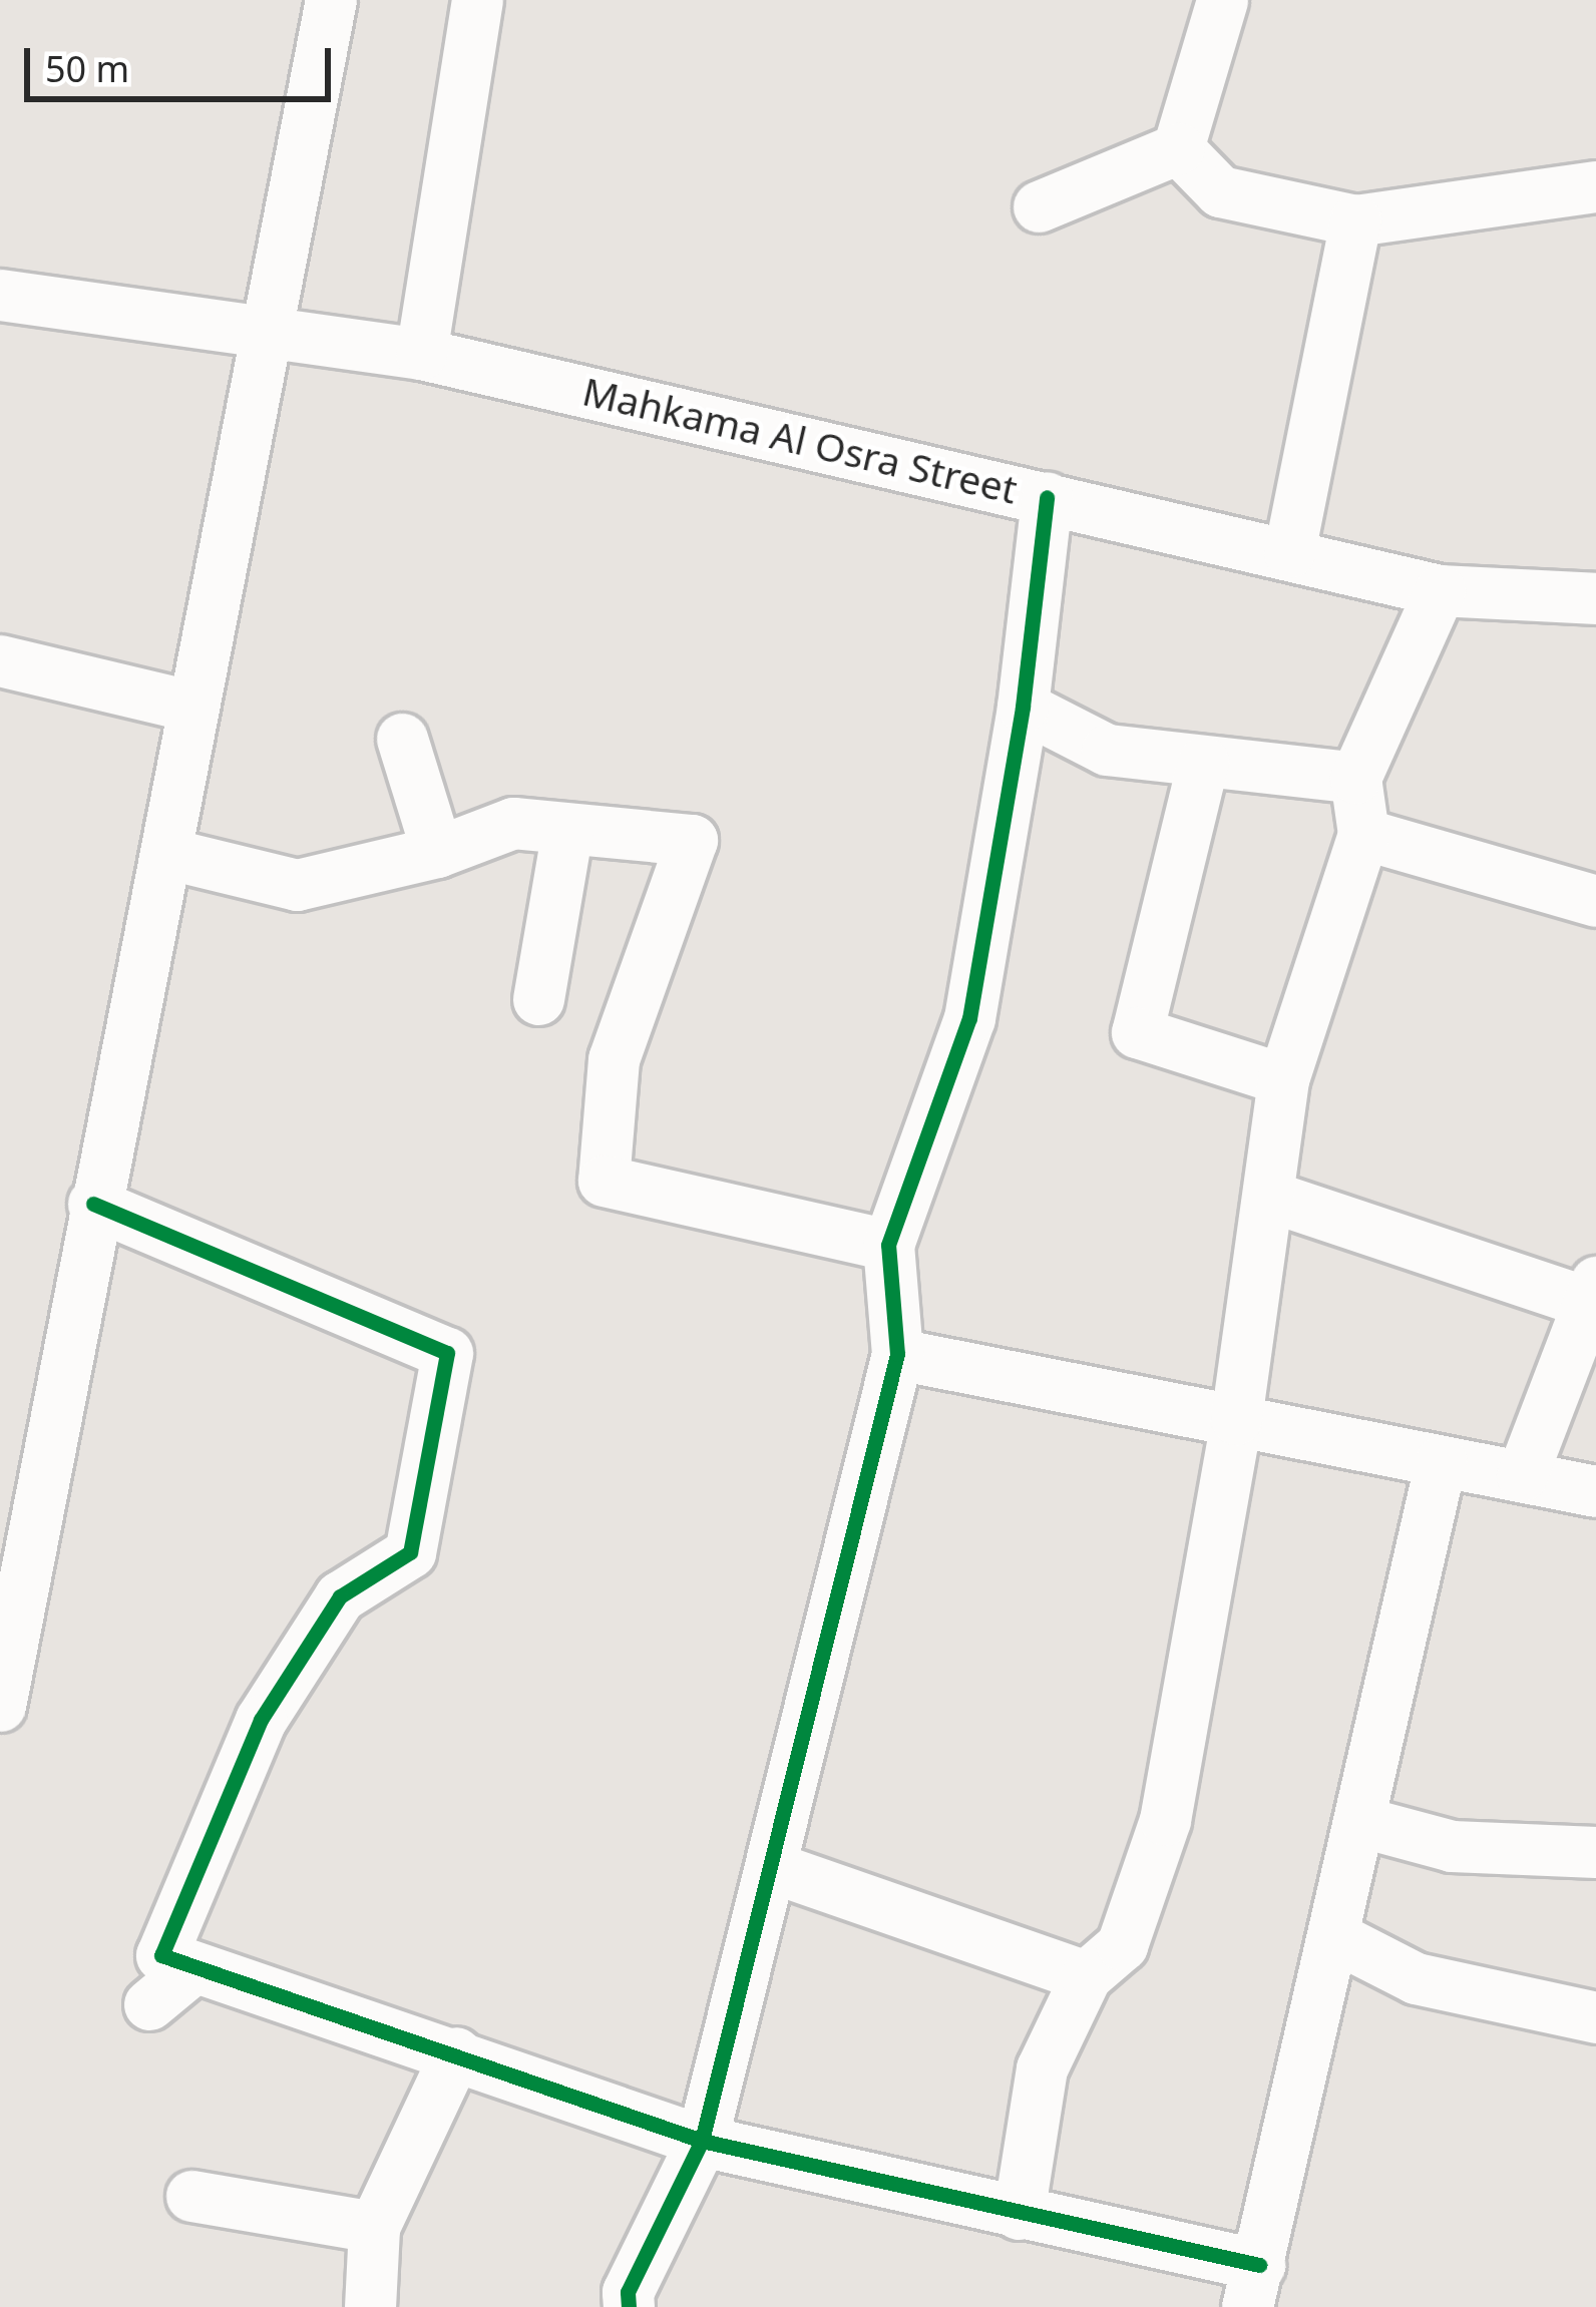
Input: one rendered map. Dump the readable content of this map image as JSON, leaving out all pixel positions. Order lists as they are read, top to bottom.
{
  "streets": {
    "street": ["Mahkama Al Osra Street"]
  },
  "scale_bar": "50 m"
}
